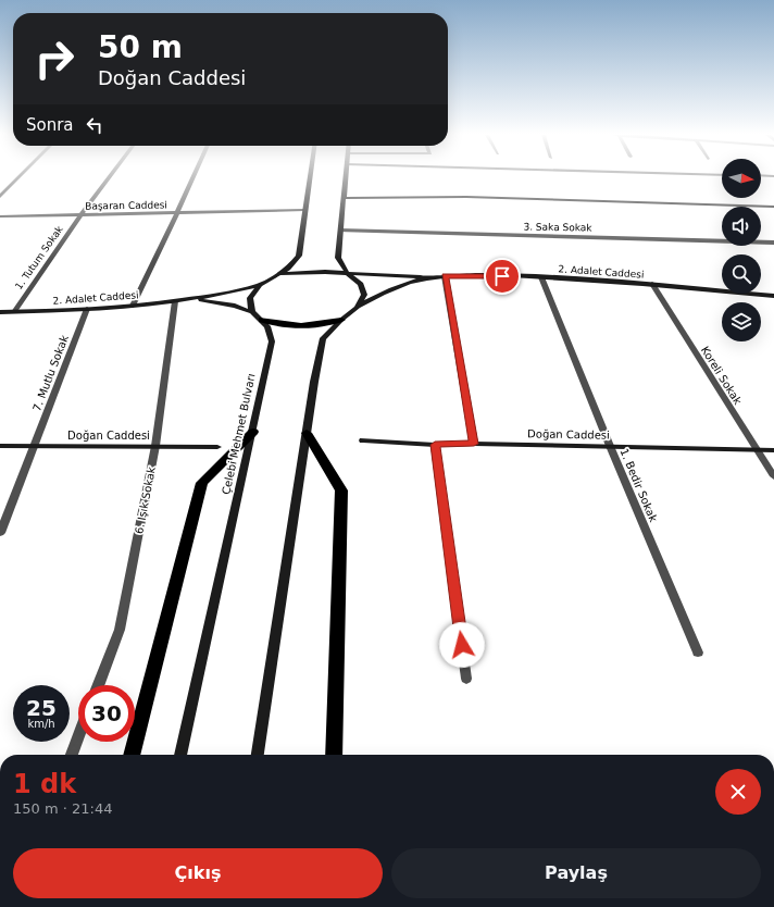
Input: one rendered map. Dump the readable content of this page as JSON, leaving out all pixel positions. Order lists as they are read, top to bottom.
{
  "streets": {
    "main road": ["2. Adalet Caddesi", "Çelebi Mehmet Bulvarı", "Doğan Caddesi"],
    "street": [
      "Başaran Caddesi",
      "3. Saka Sokak",
      "1. Tutum Sokak",
      "7. Mutlu Sokak",
      "Koreli Sokak",
      "1. Bedir Sokak",
      "6. Işık Sokak"
    ]
  },
  "crossings": [
    ["Başaran Caddesi", "1. Tutum Sokak"],
    ["1. Tutum Sokak", "2. Adalet Caddesi"],
    ["2. Adalet Caddesi", "7. Mutlu Sokak"],
    ["2. Adalet Caddesi", "Koreli Sokak"],
    ["2. Adalet Caddesi", "Çelebi Mehmet Bulvarı"],
    ["2. Adalet Caddesi", "1. Bedir Sokak"],
    ["2. Adalet Caddesi", "6. Işık Sokak"],
    ["7. Mutlu Sokak", "Doğan Caddesi"],
    ["Koreli Sokak", "Doğan Caddesi"],
    ["Doğan Caddesi", "1. Bedir Sokak"],
    ["Doğan Caddesi", "6. Işık Sokak"]
  ],
  "north": "right",
  "page": {
    "turn": ["50 m", "Doğan Caddesi"],
    "then": "Sonra",
    "speed": "25 km/h",
    "limit": "30",
    "heading": ["1 dk", "150 m · 21:44"],
    "buttons": ["Çıkış", "Paylaş"]
  }
}
